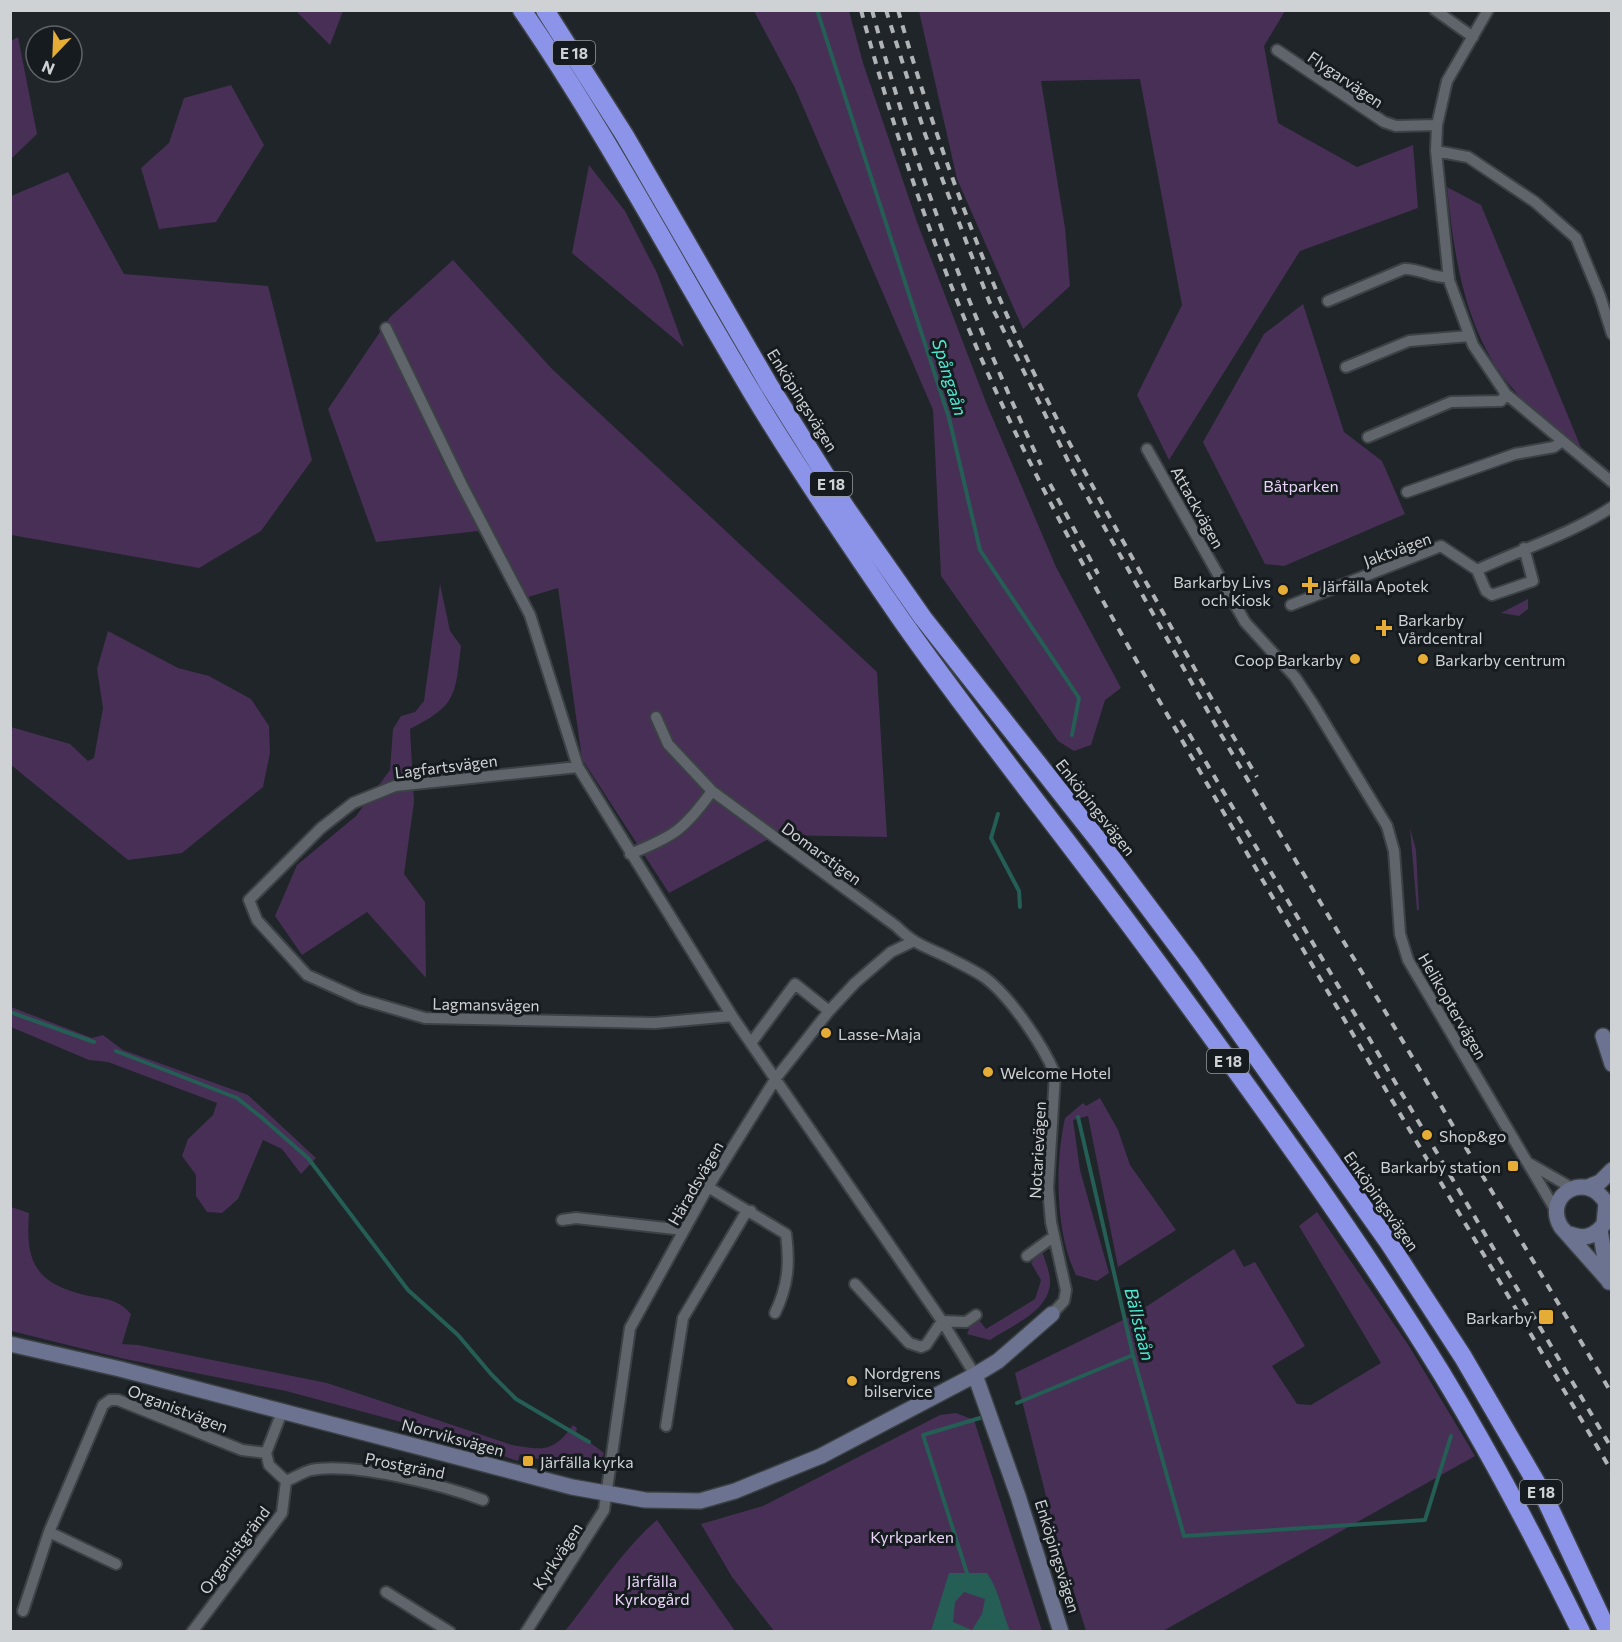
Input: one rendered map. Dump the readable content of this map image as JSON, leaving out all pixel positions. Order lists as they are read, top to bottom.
{
  "streets": {
    "highway": ["E 18", "Enköpingsvägen"],
    "street": [
      "Flygarvägen",
      "Attackvägen",
      "Jaktvägen",
      "Lagfartsvägen",
      "Domarstigen",
      "Lagmansvägen",
      "Helikoptervägen",
      "Notarievägen",
      "Häradsvägen",
      "Organistvägen",
      "Norrviksvägen",
      "Prostgränd",
      "Organistgränd",
      "Kyrkvägen"
    ]
  },
  "crossings": [
    ["Enköpingsvägen", "Lagfartsvägen"],
    ["Enköpingsvägen", "Lagmansvägen"],
    ["Enköpingsvägen", "Häradsvägen"],
    ["Enköpingsvägen", "Norrviksvägen"],
    ["Attackvägen", "Helikoptervägen"],
    ["Lagfartsvägen", "Lagmansvägen"],
    ["Domarstigen", "Notarievägen"],
    ["Domarstigen", "Häradsvägen"],
    ["Notarievägen", "Häradsvägen"],
    ["Notarievägen", "Norrviksvägen"],
    ["Häradsvägen", "Norrviksvägen"],
    ["Häradsvägen", "Kyrkvägen"],
    ["Norrviksvägen", "Kyrkvägen"],
    ["Prostgränd", "Organistgränd"]
  ],
  "water": ["Spångaån", "Bällstaån"],
  "parks": ["Båtparken", "Kyrkparken", "Järfälla Kyrkogård"],
  "places": {
    "health": ["Järfälla Apotek", "Barkarby Vårdcentral"],
    "other": [
      "Barkarby Livs och Kiosk",
      "Coop Barkarby",
      "Barkarby centrum",
      "Lasse-Maja",
      "Welcome Hotel",
      "Shop&go",
      "Nordgrens bilservice"
    ],
    "transit": ["Barkarby station", "Barkarby", "Järfälla kyrka"]
  },
  "north": "bottom left"
}
